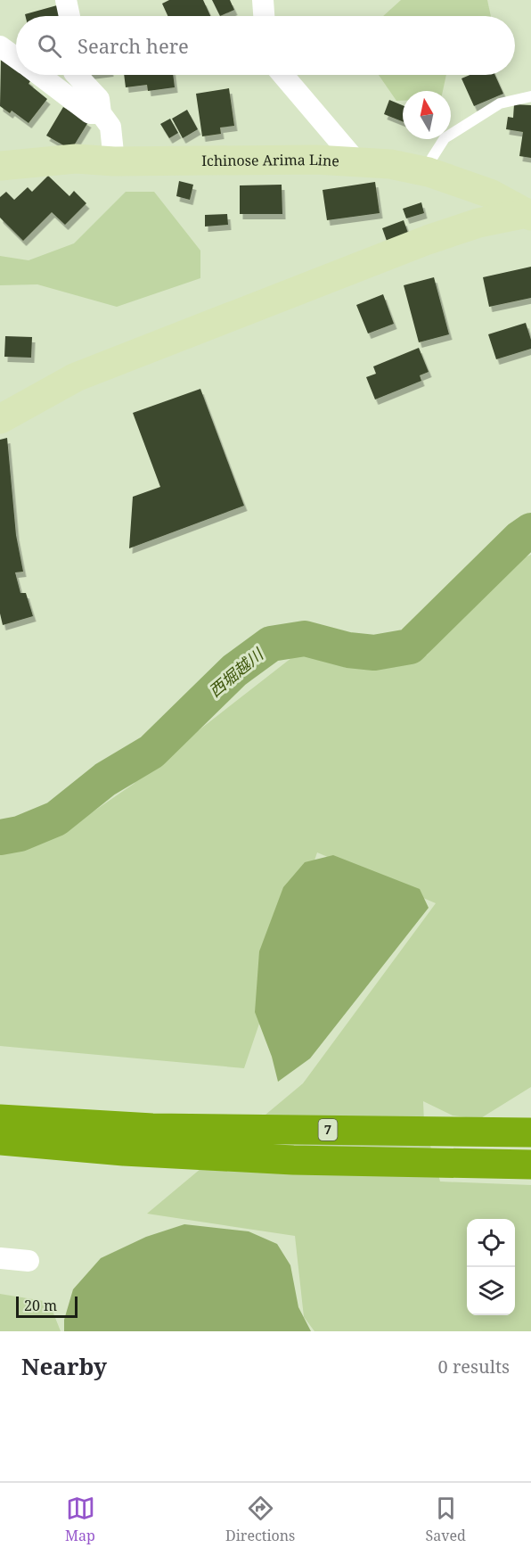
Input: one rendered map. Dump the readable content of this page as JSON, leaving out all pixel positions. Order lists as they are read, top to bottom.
{
  "streets": {
    "highway": ["7"],
    "street": ["Ichinose Arima Line"]
  },
  "water": ["西堀越川"],
  "scale_bar": "20 m",
  "north": "top",
  "page": {
    "search": "Search here",
    "scale": "20 m",
    "heading": ["Nearby", "0 results"],
    "nav": ["Map", "Directions", "Saved"]
  }
}
